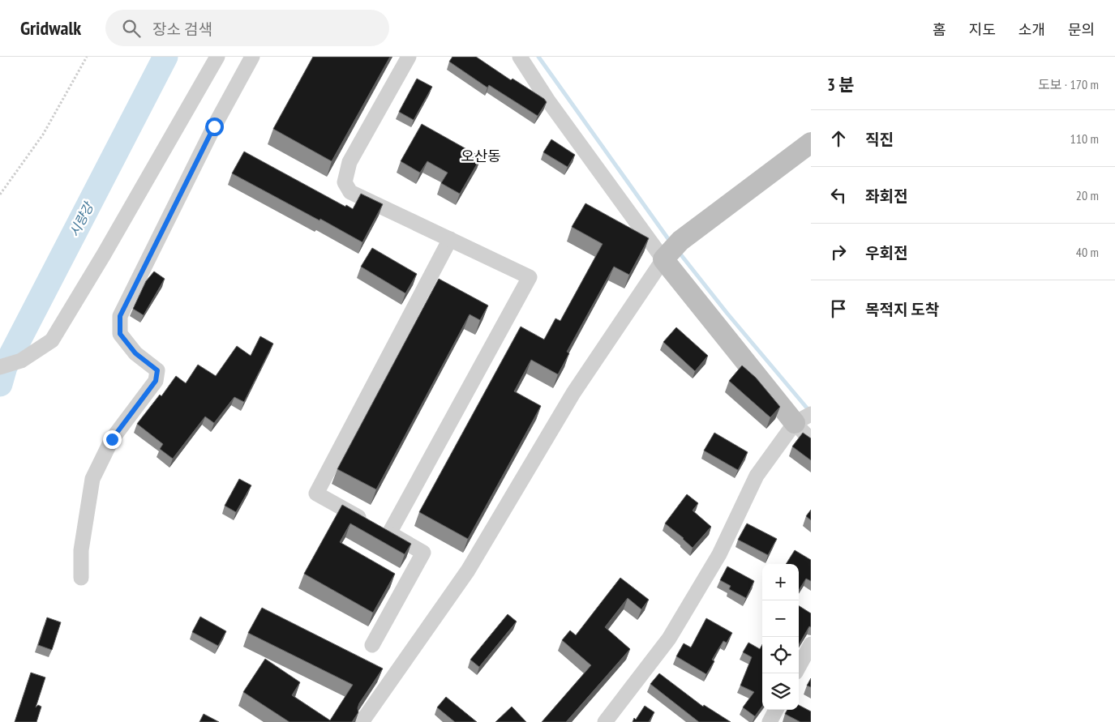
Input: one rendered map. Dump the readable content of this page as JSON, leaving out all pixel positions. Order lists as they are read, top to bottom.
{
  "districts": ["오산동"],
  "water": ["시량강"],
  "page": {
    "header": "Gridwalk",
    "search": "장소 검색",
    "nav": [
      "홈",
      "지도",
      "소개",
      "문의"
    ],
    "heading": ["3 분", "도보 · 170 m"],
    "list": [
      ["직진", "110 m"],
      ["좌회전", "20 m"],
      ["우회전", "40 m"],
      "목적지 도착"
    ],
    "map_buttons": ["+", "−"]
  }
}
